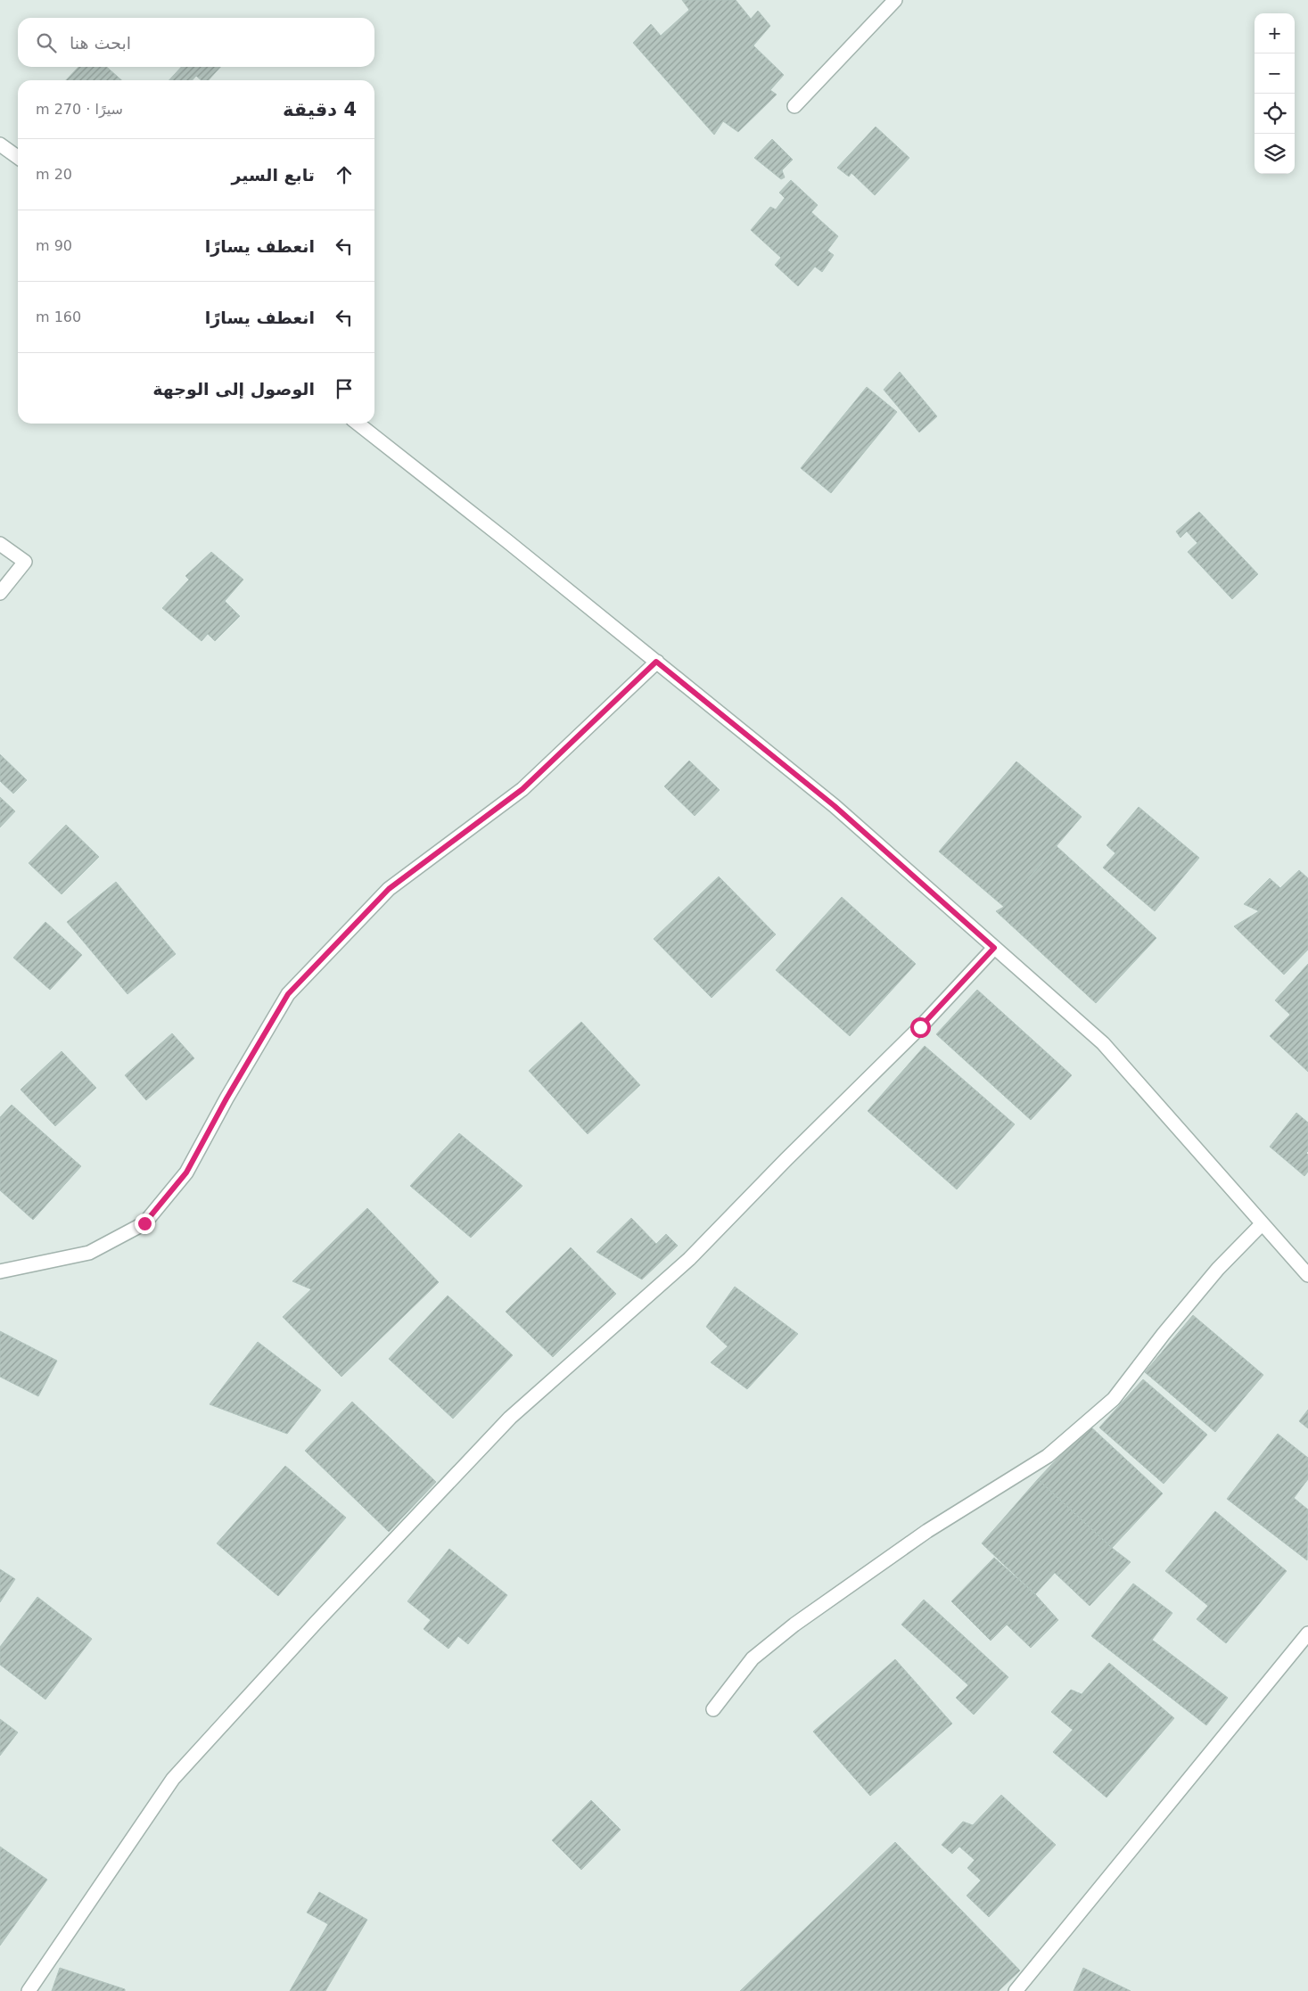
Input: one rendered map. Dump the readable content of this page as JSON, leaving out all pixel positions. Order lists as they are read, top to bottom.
{
  "page": {
    "map_buttons": ["+", "−"],
    "search": "ابحث هنا",
    "heading": ["4 دقيقة", "سيرًا · 270 m"],
    "list": [
      ["تابع السير", "20 m"],
      ["انعطف يسارًا", "90 m"],
      ["انعطف يسارًا", "160 m"],
      "الوصول إلى الوجهة"
    ]
  }
}
